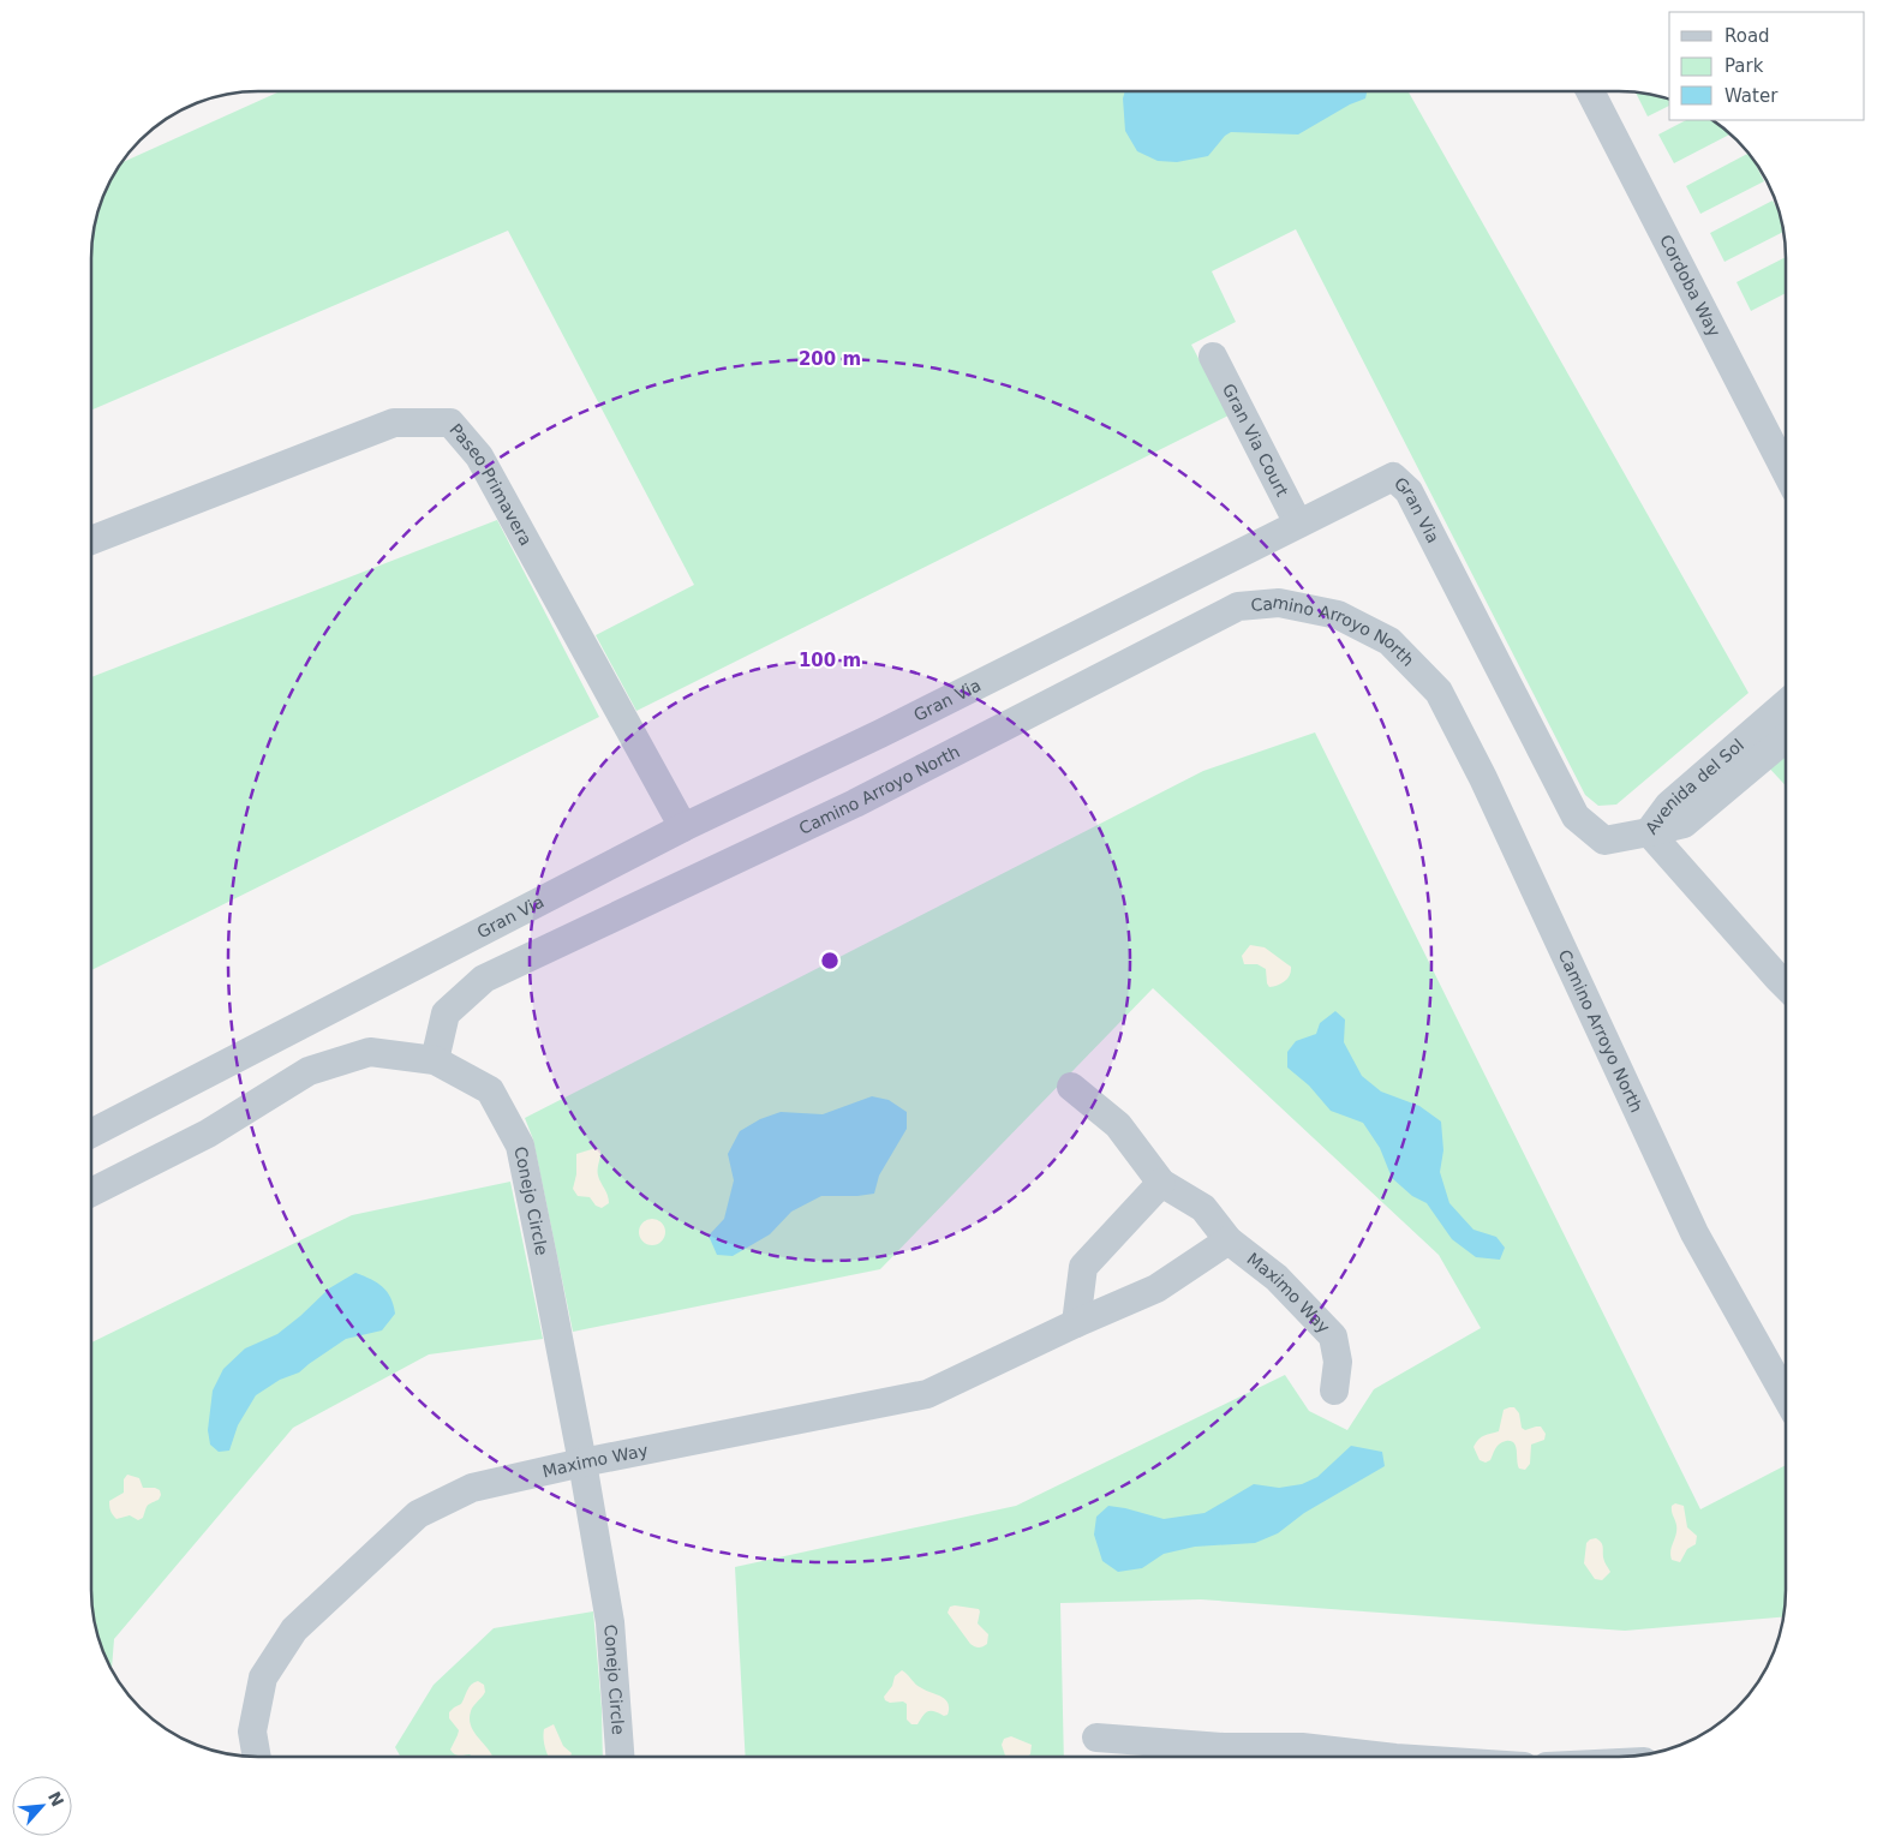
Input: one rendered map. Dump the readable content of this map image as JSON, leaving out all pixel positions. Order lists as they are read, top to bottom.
{
  "streets": {
    "street": [
      "Cordoba Way",
      "Gran Via Court",
      "Paseo Primavera",
      "Gran Via",
      "Camino Arroyo North",
      "Avenida del Sol",
      "Conejo Circle",
      "Maximo Way"
    ]
  },
  "crossings": [
    ["Gran Via Court", "Gran Via"],
    ["Paseo Primavera", "Gran Via"],
    ["Gran Via", "Avenida del Sol"],
    ["Camino Arroyo North", "Conejo Circle"],
    ["Conejo Circle", "Maximo Way"]
  ],
  "legend": ["Road", "Park", "Water"],
  "north": "top right",
  "rings": ["200 m", "100 m"]
}
